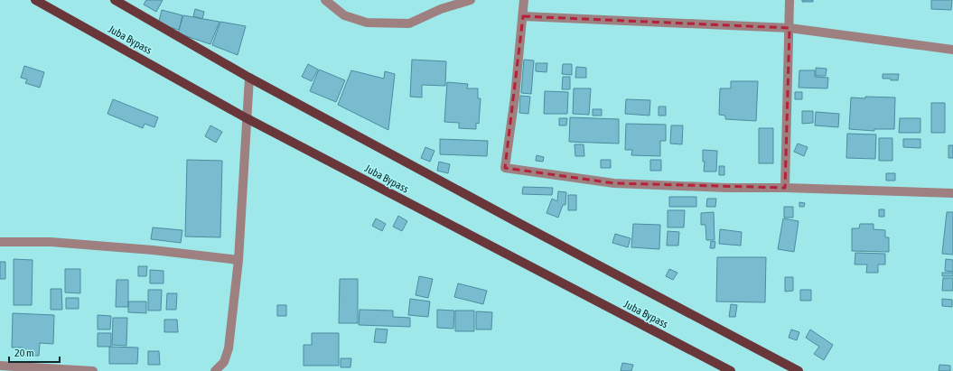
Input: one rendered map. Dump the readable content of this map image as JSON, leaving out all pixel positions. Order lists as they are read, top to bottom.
{
  "streets": {
    "main road": ["Juba Bypass"]
  },
  "scale_bar": "20 m"
}
